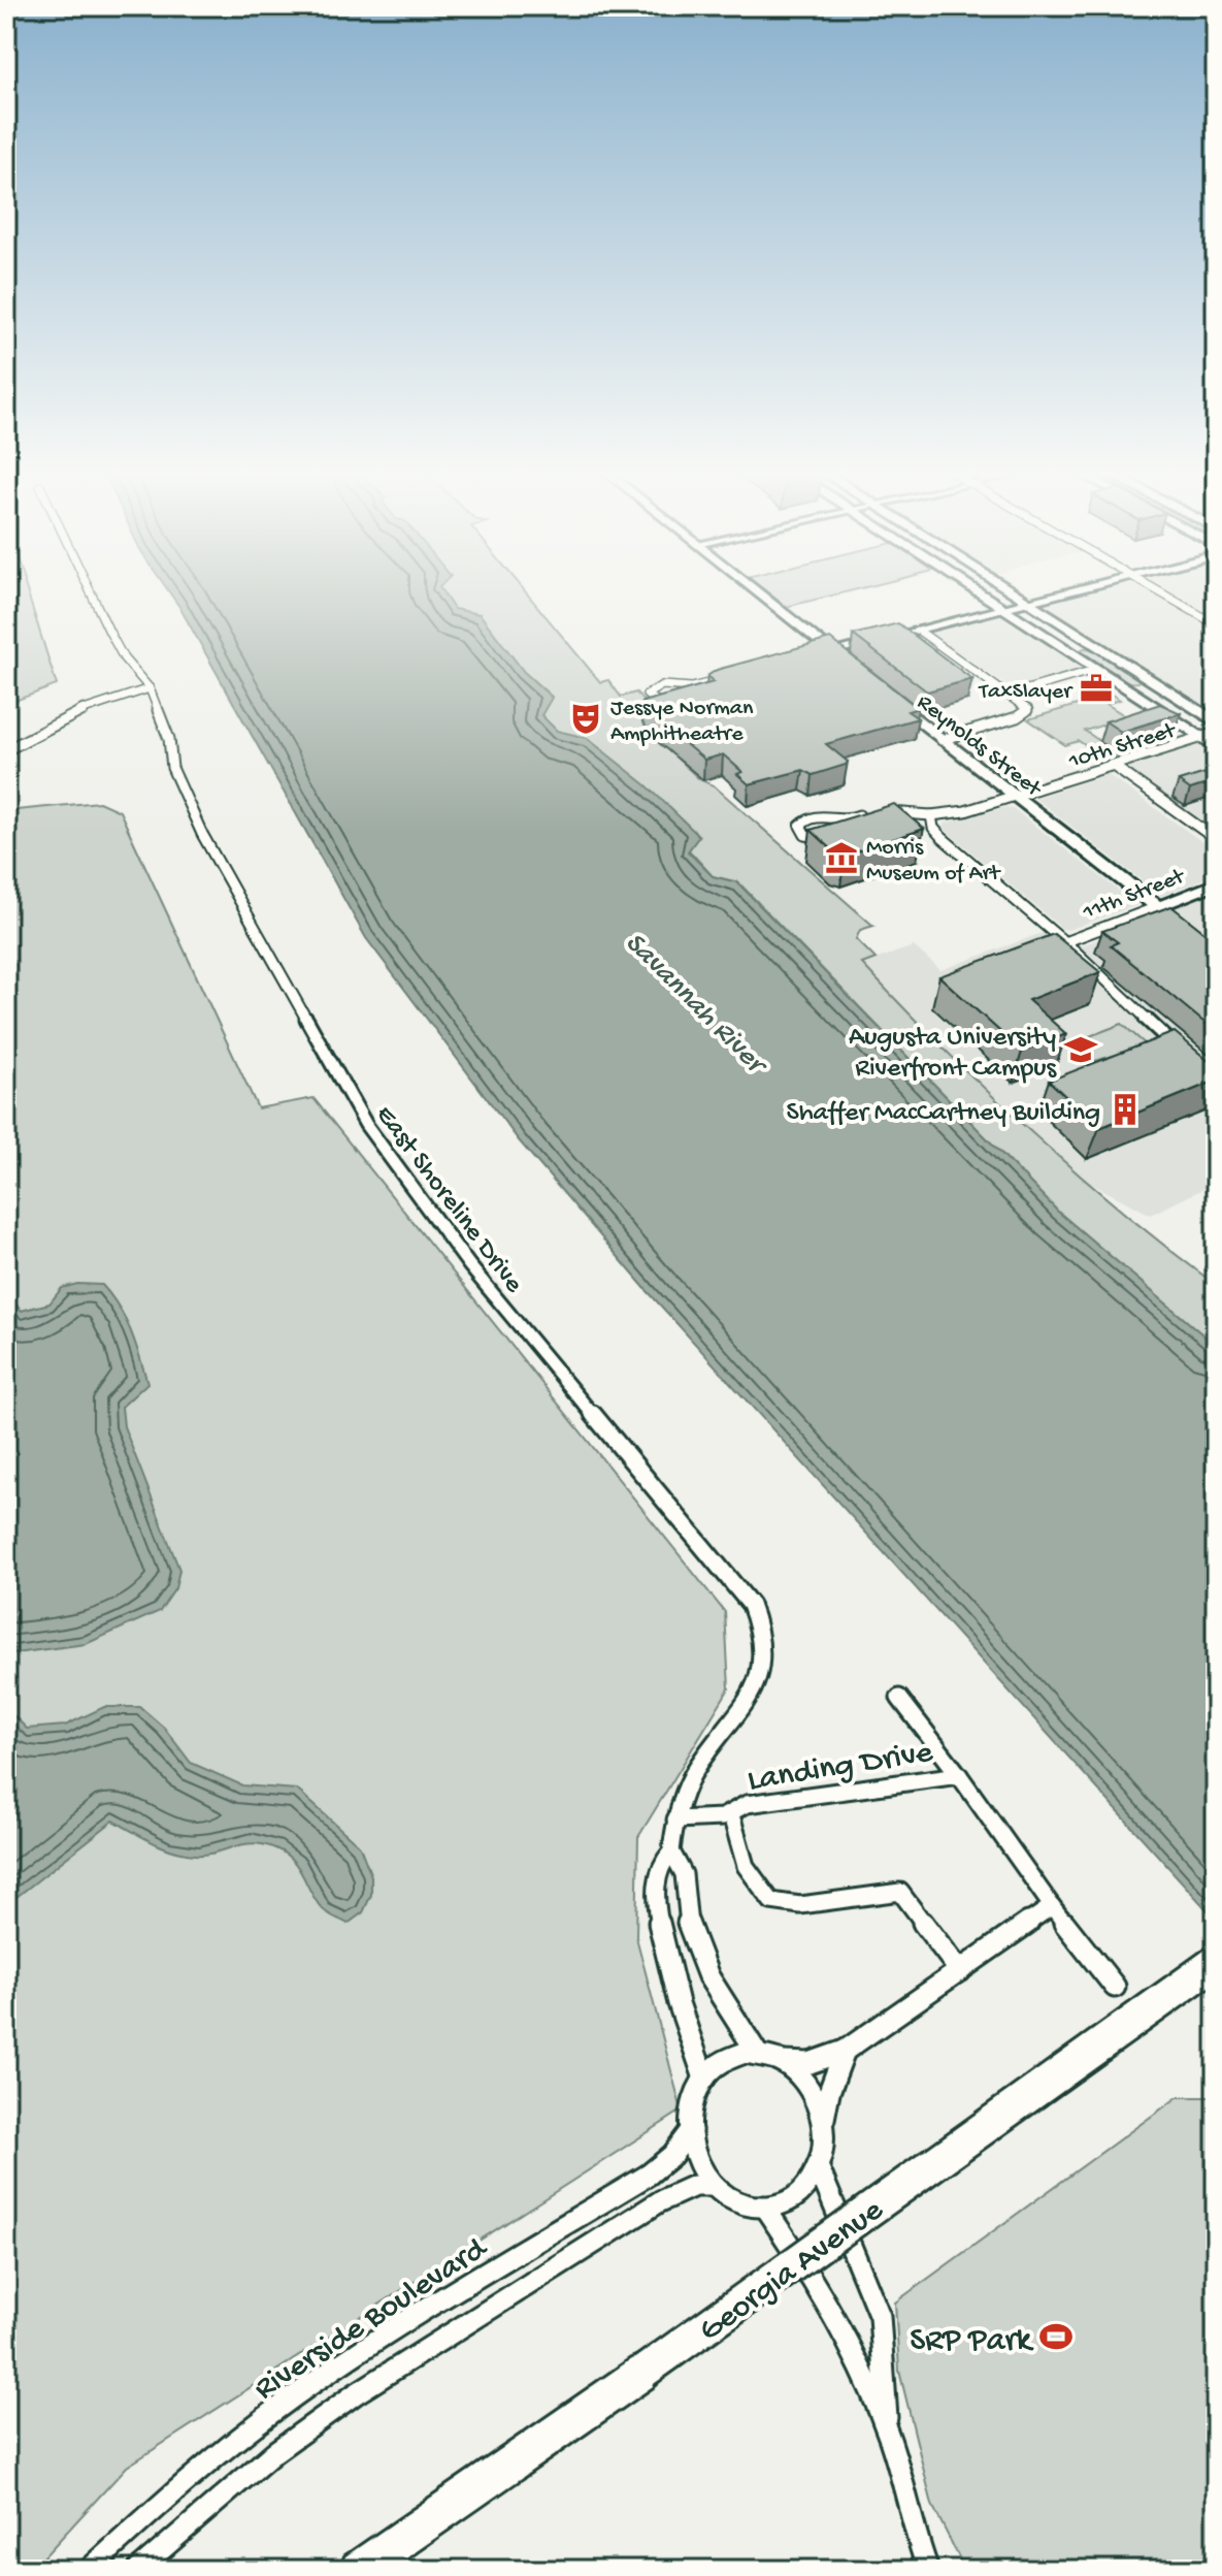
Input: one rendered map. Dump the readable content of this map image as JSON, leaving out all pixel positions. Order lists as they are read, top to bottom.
{
  "streets": {
    "main road": ["Reynolds Street", "11th Street", "Georgia Avenue"],
    "street": [
      "10th Street",
      "East Shoreline Drive",
      "Landing Drive",
      "Riverside Boulevard"
    ]
  },
  "crossings": [
    ["Reynolds Street", "10th Street"],
    ["Reynolds Street", "11th Street"],
    ["East Shoreline Drive", "Landing Drive"]
  ],
  "water": ["Savannah River"],
  "places": {
    "office": ["TaxSlayer"],
    "theatre": ["Jessye Norman Amphitheatre"],
    "museum": ["Morris Museum of Art"],
    "school or university": ["Augusta University Riverfront Campus"],
    "building": ["Shaffer MacCartney Building"],
    "sports": ["SRP Park"]
  }
}
